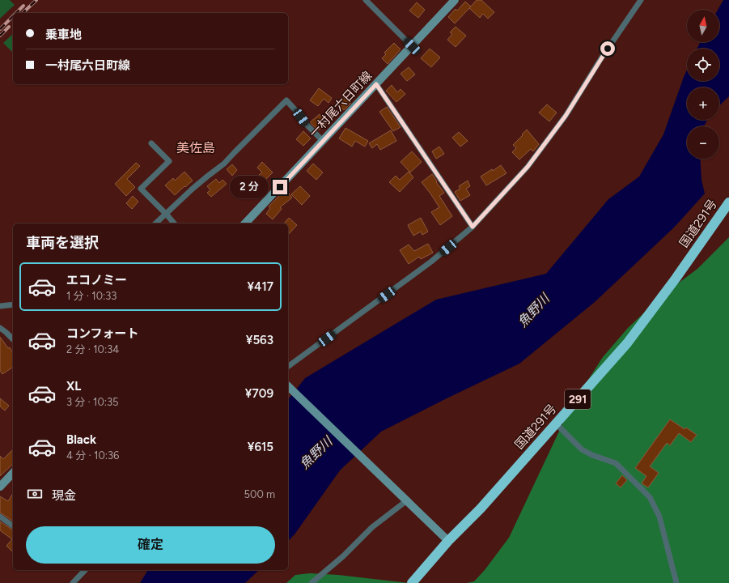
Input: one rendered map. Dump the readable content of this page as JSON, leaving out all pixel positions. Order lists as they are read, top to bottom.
{
  "streets": {
    "highway": ["国道291号", "291"],
    "main road": ["一村尾六日町線"]
  },
  "districts": ["美佐島"],
  "water": ["魚野川"],
  "north": "top",
  "page": {
    "map_buttons": ["+", "−"],
    "banner": ["乗車地", "一村尾六日町線"],
    "bubble": "2 分",
    "heading": "車両を選択",
    "list": [
      {
        "name": "エコノミー",
        "note": "1 分 · 10:33",
        "value": "¥417"
      },
      {
        "name": "コンフォート",
        "note": "2 分 · 10:34",
        "value": "¥563"
      },
      {
        "name": "XL",
        "note": "3 分 · 10:35",
        "value": "¥709"
      },
      {
        "name": "Black",
        "note": "4 分 · 10:36",
        "value": "¥615"
      }
    ],
    "pay": ["現金", "500 m"],
    "buttons": "確定"
  }
}
